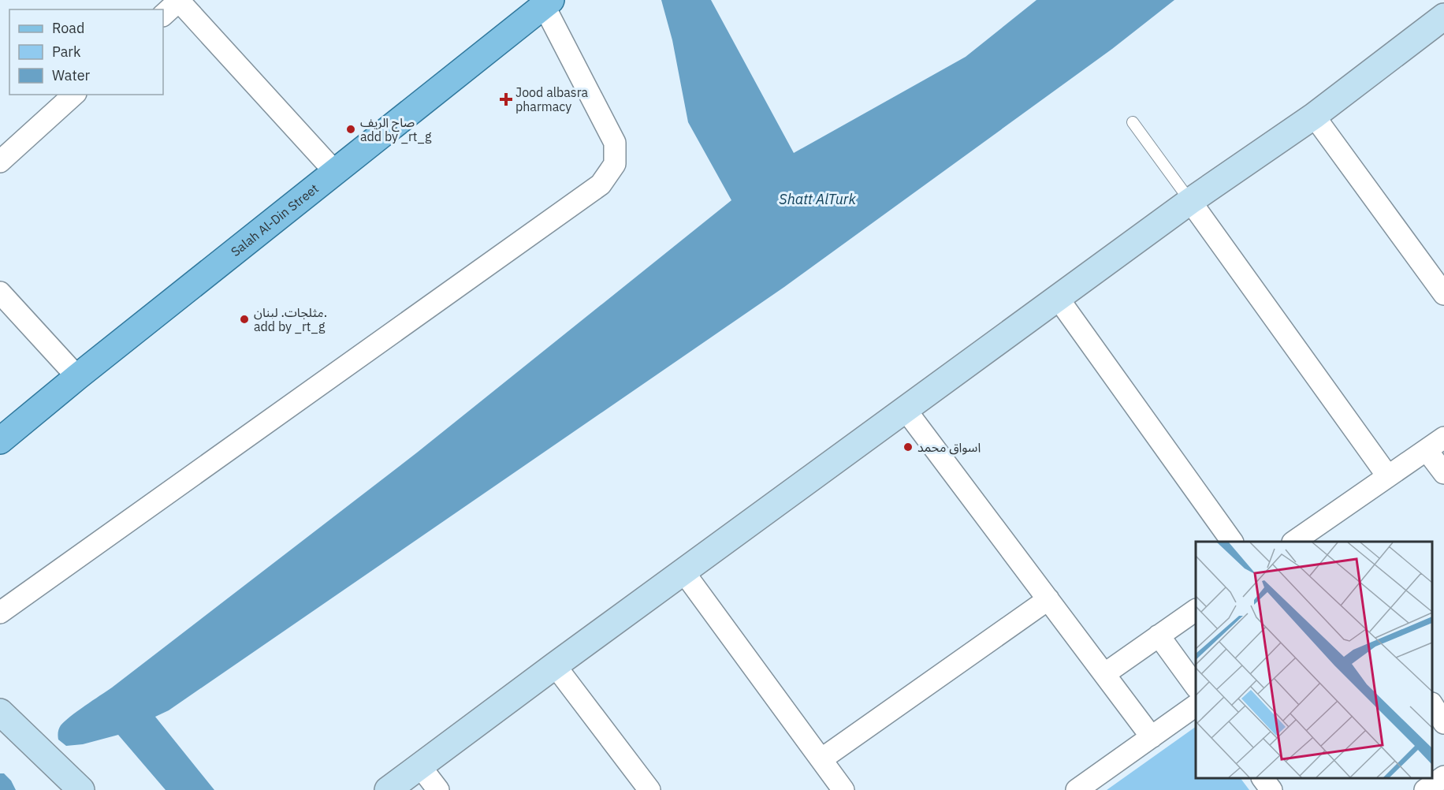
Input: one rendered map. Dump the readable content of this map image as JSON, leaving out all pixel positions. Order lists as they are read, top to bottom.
{
  "streets": {
    "main road": ["Salah Al-Din Street"]
  },
  "water": ["Shatt AlTurk"],
  "places": {
    "health": ["Jood albasra pharmacy"],
    "other": ["صاج الريف add by _rt_g", "مثلجات. لبنان. add by _rt_g", "اسواق محمد"]
  },
  "legend": ["Road", "Park", "Water"]
}
